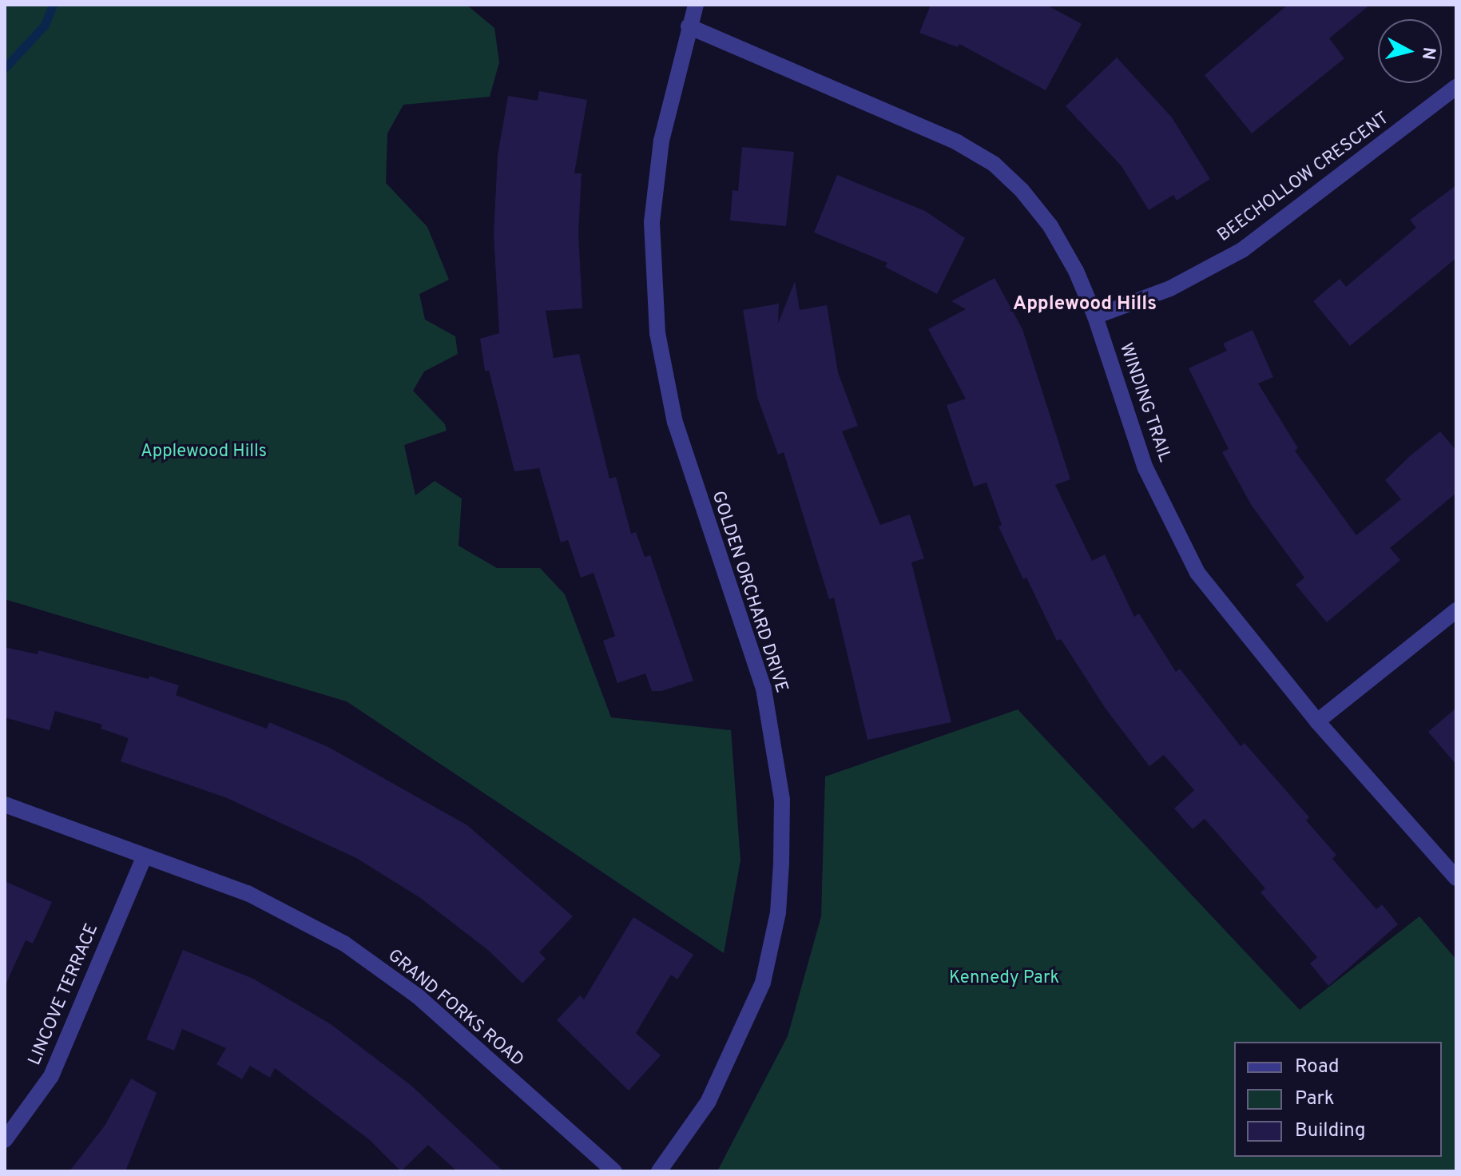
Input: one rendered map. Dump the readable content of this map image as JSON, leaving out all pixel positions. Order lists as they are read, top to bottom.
{
  "streets": {
    "street": [
      "BEECHOLLOW CRESCENT",
      "WINDING TRAIL",
      "GOLDEN ORCHARD DRIVE",
      "LINCOVE TERRACE",
      "GRAND FORKS ROAD"
    ]
  },
  "crossings": [
    ["BEECHOLLOW CRESCENT", "WINDING TRAIL"],
    ["WINDING TRAIL", "GOLDEN ORCHARD DRIVE"],
    ["LINCOVE TERRACE", "GRAND FORKS ROAD"]
  ],
  "districts": ["Applewood Hills"],
  "parks": ["Applewood Hills", "Kennedy Park"],
  "legend": ["Road", "Park", "Building"],
  "north": "right"
}
